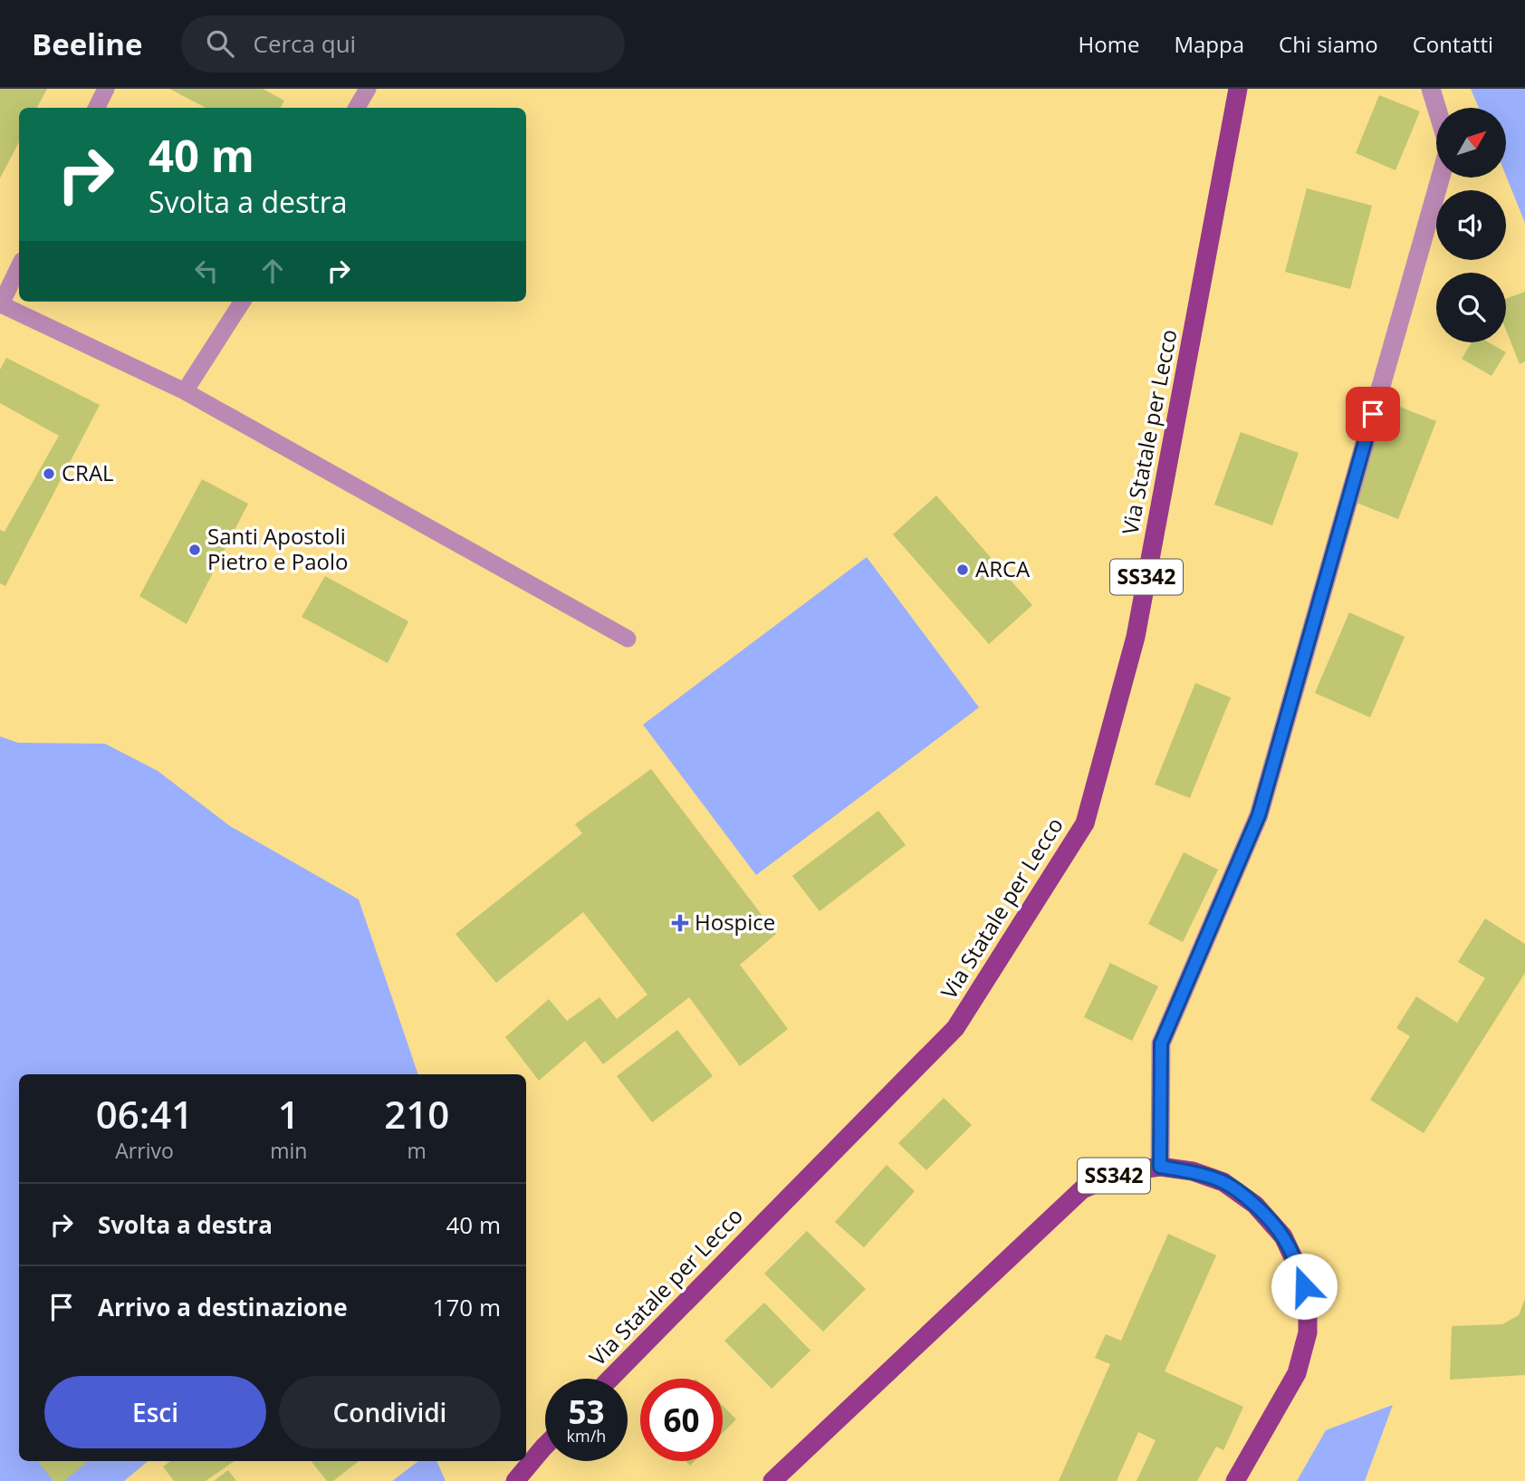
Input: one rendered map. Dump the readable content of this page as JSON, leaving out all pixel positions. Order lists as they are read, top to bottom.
{
  "streets": {
    "main road": ["Via Statale per Lecco", "SS342"]
  },
  "places": {
    "other": ["CRAL", "Santi Apostoli Pietro e Paolo", "ARCA"],
    "health": ["Hospice"]
  },
  "north": "top right",
  "page": {
    "header": "Beeline",
    "search": "Cerca qui",
    "nav": [
      "Home",
      "Mappa",
      "Chi siamo",
      "Contatti"
    ],
    "turn": ["40 m", "Svolta a destra"],
    "eta": [
      "06:41",
      "Arrivo",
      "1",
      "min",
      "210",
      "m"
    ],
    "list": [
      {
        "name": "Svolta a destra",
        "value": "40 m"
      },
      {
        "name": "Arrivo a destinazione",
        "value": "170 m"
      }
    ],
    "buttons": ["Esci", "Condividi"],
    "speed": "53 km/h",
    "limit": "60"
  }
}
